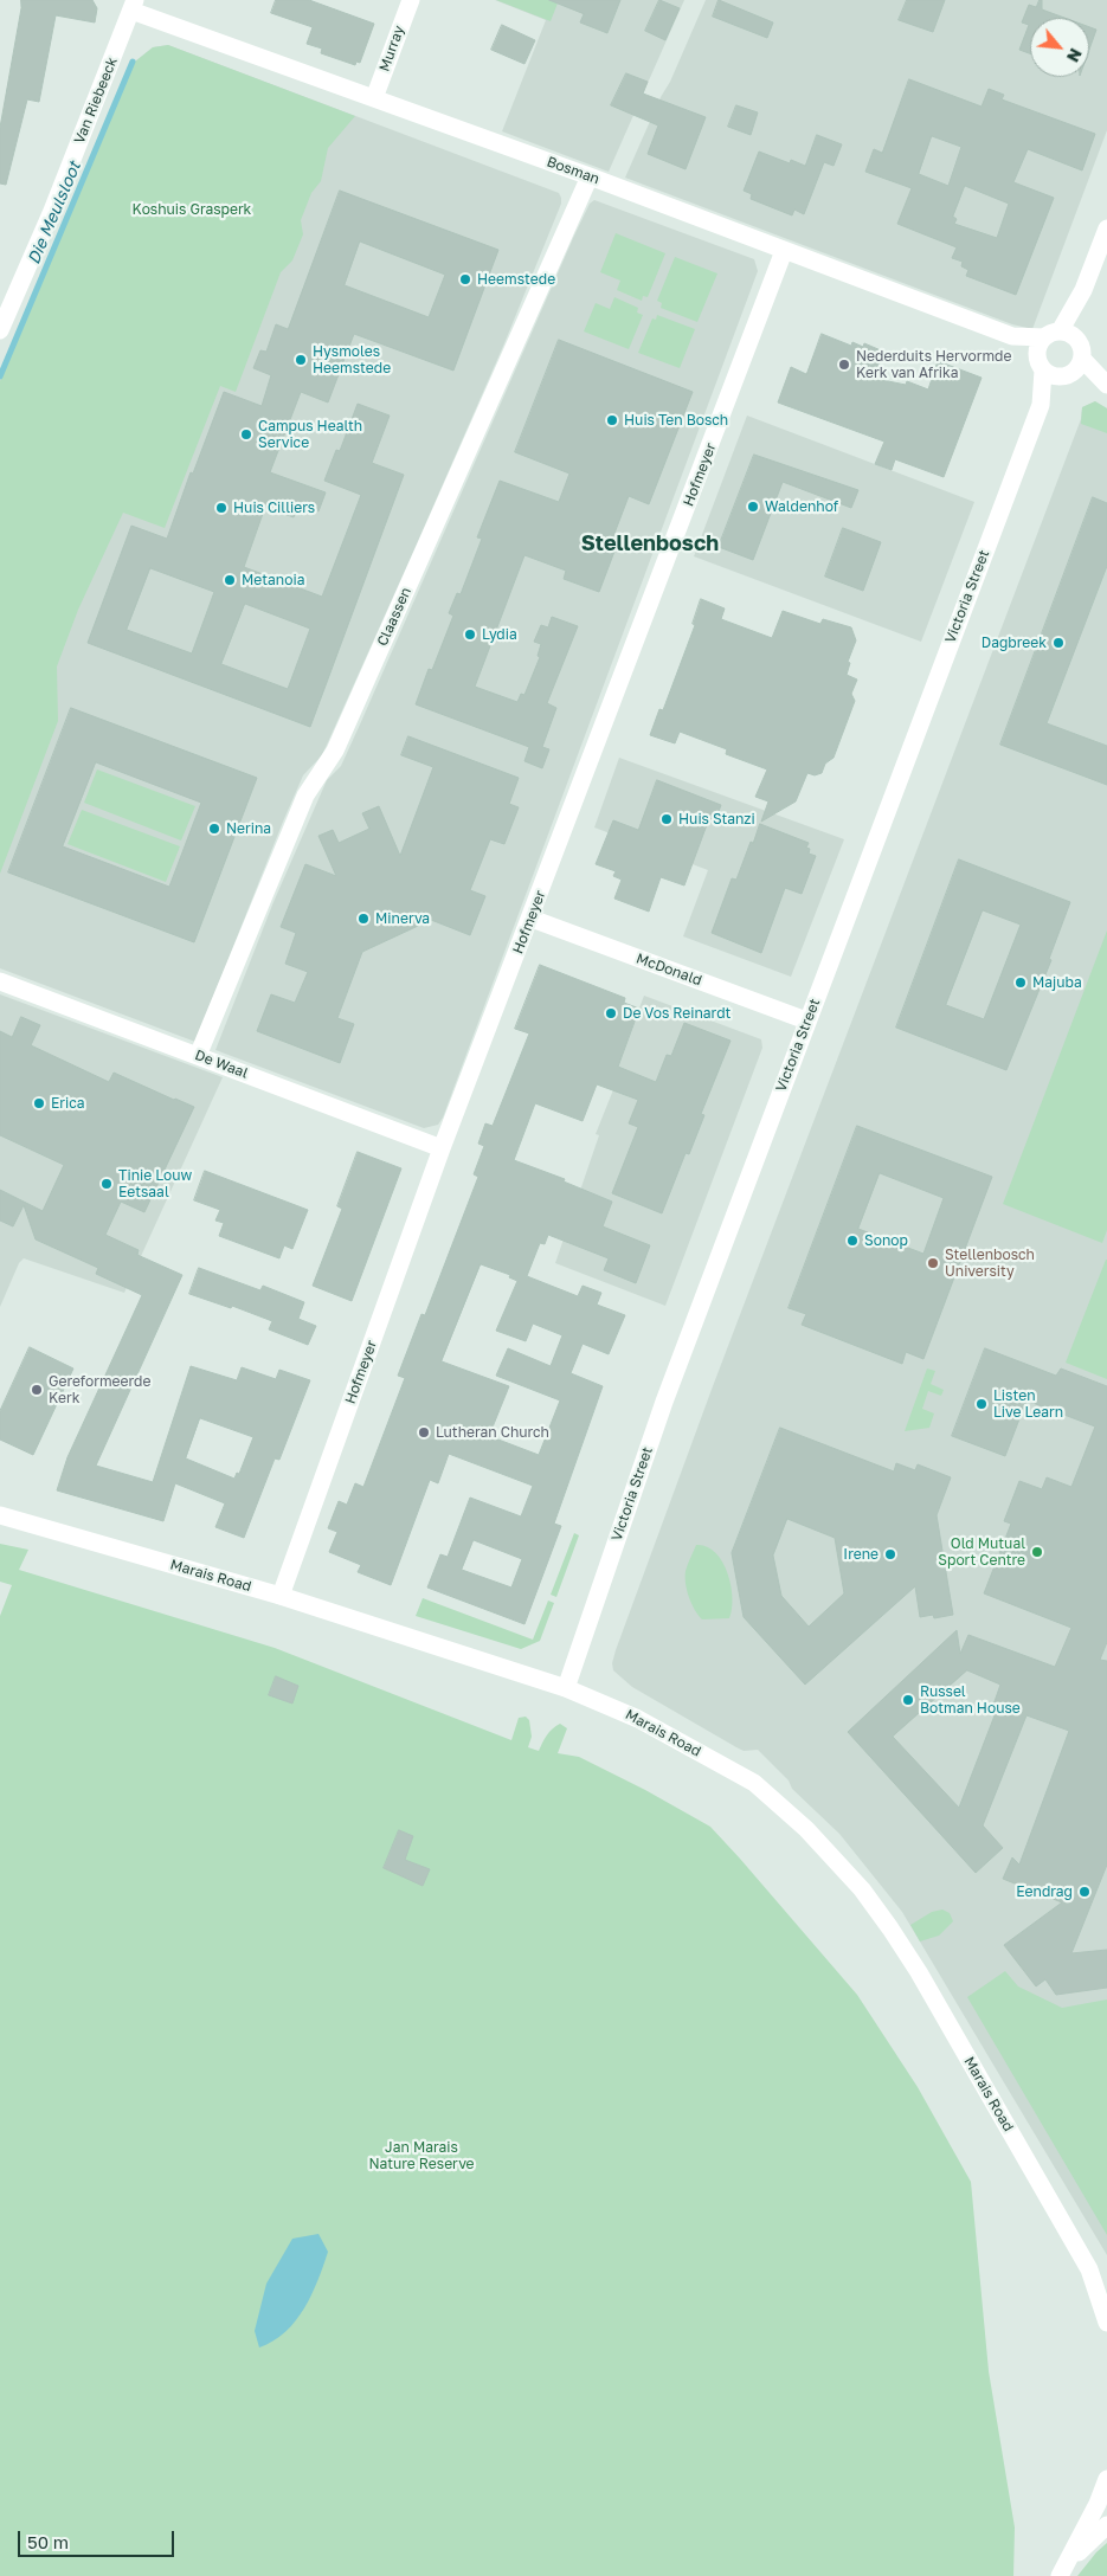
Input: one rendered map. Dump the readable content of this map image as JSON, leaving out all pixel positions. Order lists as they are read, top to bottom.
{
  "streets": {
    "street": [
      "Murray",
      "Van Riebeeck",
      "Bosman",
      "Hofmeyer",
      "Victoria Street",
      "Claassen",
      "McDonald",
      "De Waal",
      "Marais Road"
    ]
  },
  "crossings": [
    ["Murray", "Bosman"],
    ["Van Riebeeck", "Bosman"],
    ["Bosman", "Hofmeyer"],
    ["Bosman", "Victoria Street"],
    ["Bosman", "Claassen"],
    ["Hofmeyer", "McDonald"],
    ["Hofmeyer", "De Waal"],
    ["Hofmeyer", "Marais Road"],
    ["Victoria Street", "McDonald"],
    ["Victoria Street", "Marais Road"],
    ["Claassen", "De Waal"]
  ],
  "districts": ["Stellenbosch"],
  "water": ["Die Meulsloot"],
  "parks": ["Koshuis Grasperk", "Jan Marais Nature Reserve"],
  "places": [
    "Heemstede",
    "Hysmoles Heemstede",
    "Nederduits Hervormde Kerk van Afrika",
    "Huis Ten Bosch",
    "Campus Health Service",
    "Waldenhof",
    "Huis Cilliers",
    "Metanoia",
    "Lydia",
    "Dagbreek",
    "Huis Stanzi",
    "Nerina",
    "Minerva",
    "Majuba",
    "De Vos Reinardt",
    "Erica",
    "Tinie Louw Eetsaal",
    "Sonop",
    "Stellenbosch University",
    "Gereformeerde Kerk",
    "Listen Live Learn",
    "Lutheran Church",
    "Old Mutual Sport Centre",
    "Irene",
    "Russel Botman House",
    "Eendrag"
  ],
  "scale_bar": "50 m",
  "north": "bottom right"
}
